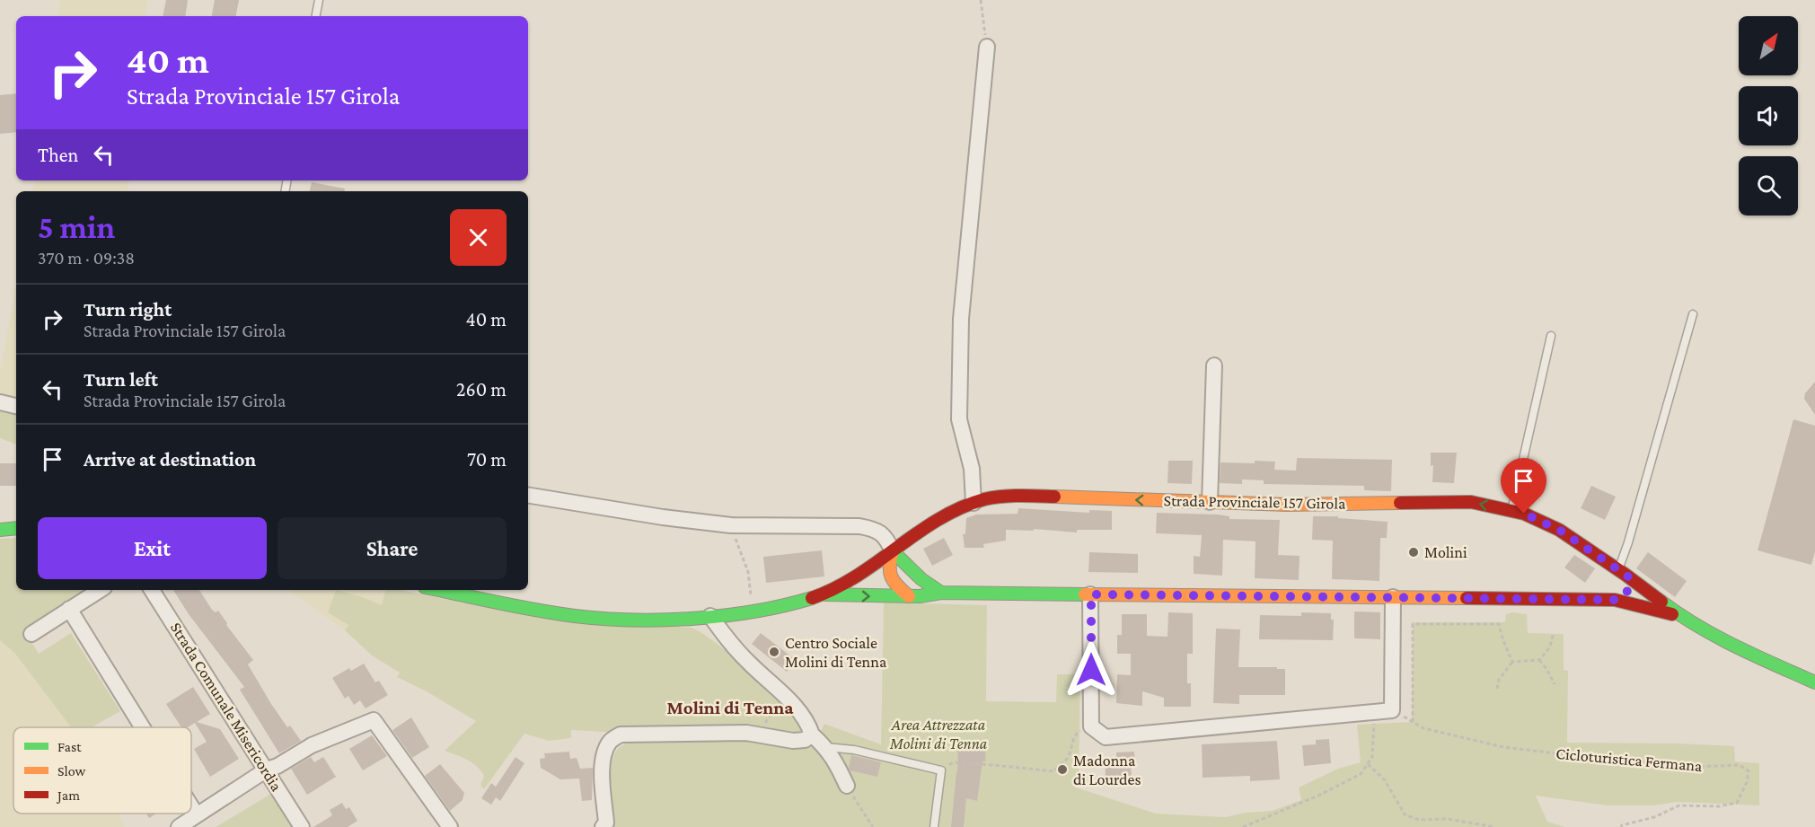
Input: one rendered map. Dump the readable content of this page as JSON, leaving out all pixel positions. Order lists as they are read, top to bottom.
{
  "streets": {
    "main road": ["Strada Provinciale 157 Girola"],
    "street": ["Strada Comunale Misericordia"],
    "path": ["Cicloturistica Fermana"]
  },
  "districts": ["Molini di Tenna"],
  "parks": ["Area Attrezzata Molini di Tenna"],
  "places": ["Molini", "Centro Sociale Molini di Tenna", "Madonna di Lourdes"],
  "legend": ["Fast", "Slow", "Jam"],
  "north": "top right",
  "page": {
    "turn": ["40 m", "Strada Provinciale 157 Girola"],
    "then": "Then",
    "heading": ["5 min", "370 m · 09:38"],
    "list": [
      {
        "name": "Turn right",
        "note": "Strada Provinciale 157 Girola",
        "value": "40 m"
      },
      {
        "name": "Turn left",
        "note": "Strada Provinciale 157 Girola",
        "value": "260 m"
      },
      {
        "name": "Arrive at destination",
        "value": "70 m"
      }
    ],
    "buttons": ["Exit", "Share"]
  }
}
